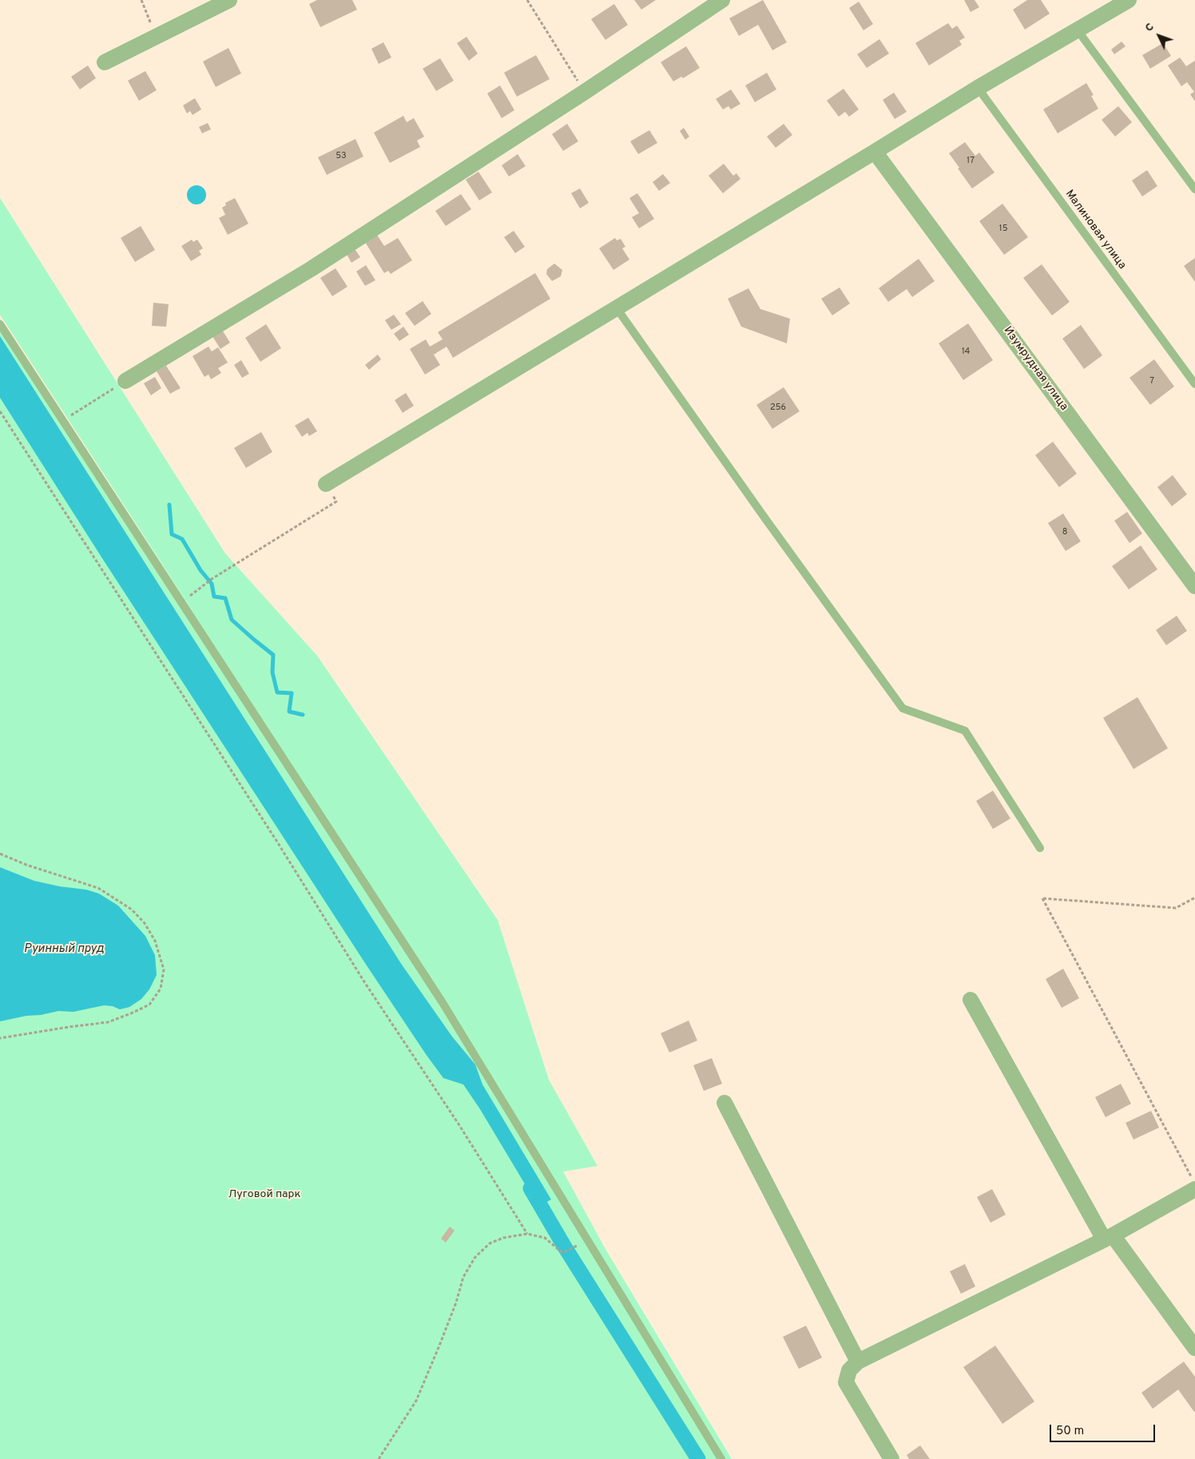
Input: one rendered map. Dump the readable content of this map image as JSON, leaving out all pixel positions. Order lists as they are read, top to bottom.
{
  "streets": {
    "street": ["Изумрудная улица"],
    "lane": ["Малиновая улица"]
  },
  "water": ["Руинный пруд"],
  "parks": ["Луговой парк"],
  "house_numbers": [
    "53",
    "17",
    "15",
    "14",
    "7",
    "256",
    "8"
  ],
  "scale_bar": "50 m",
  "north": "top left"
}
